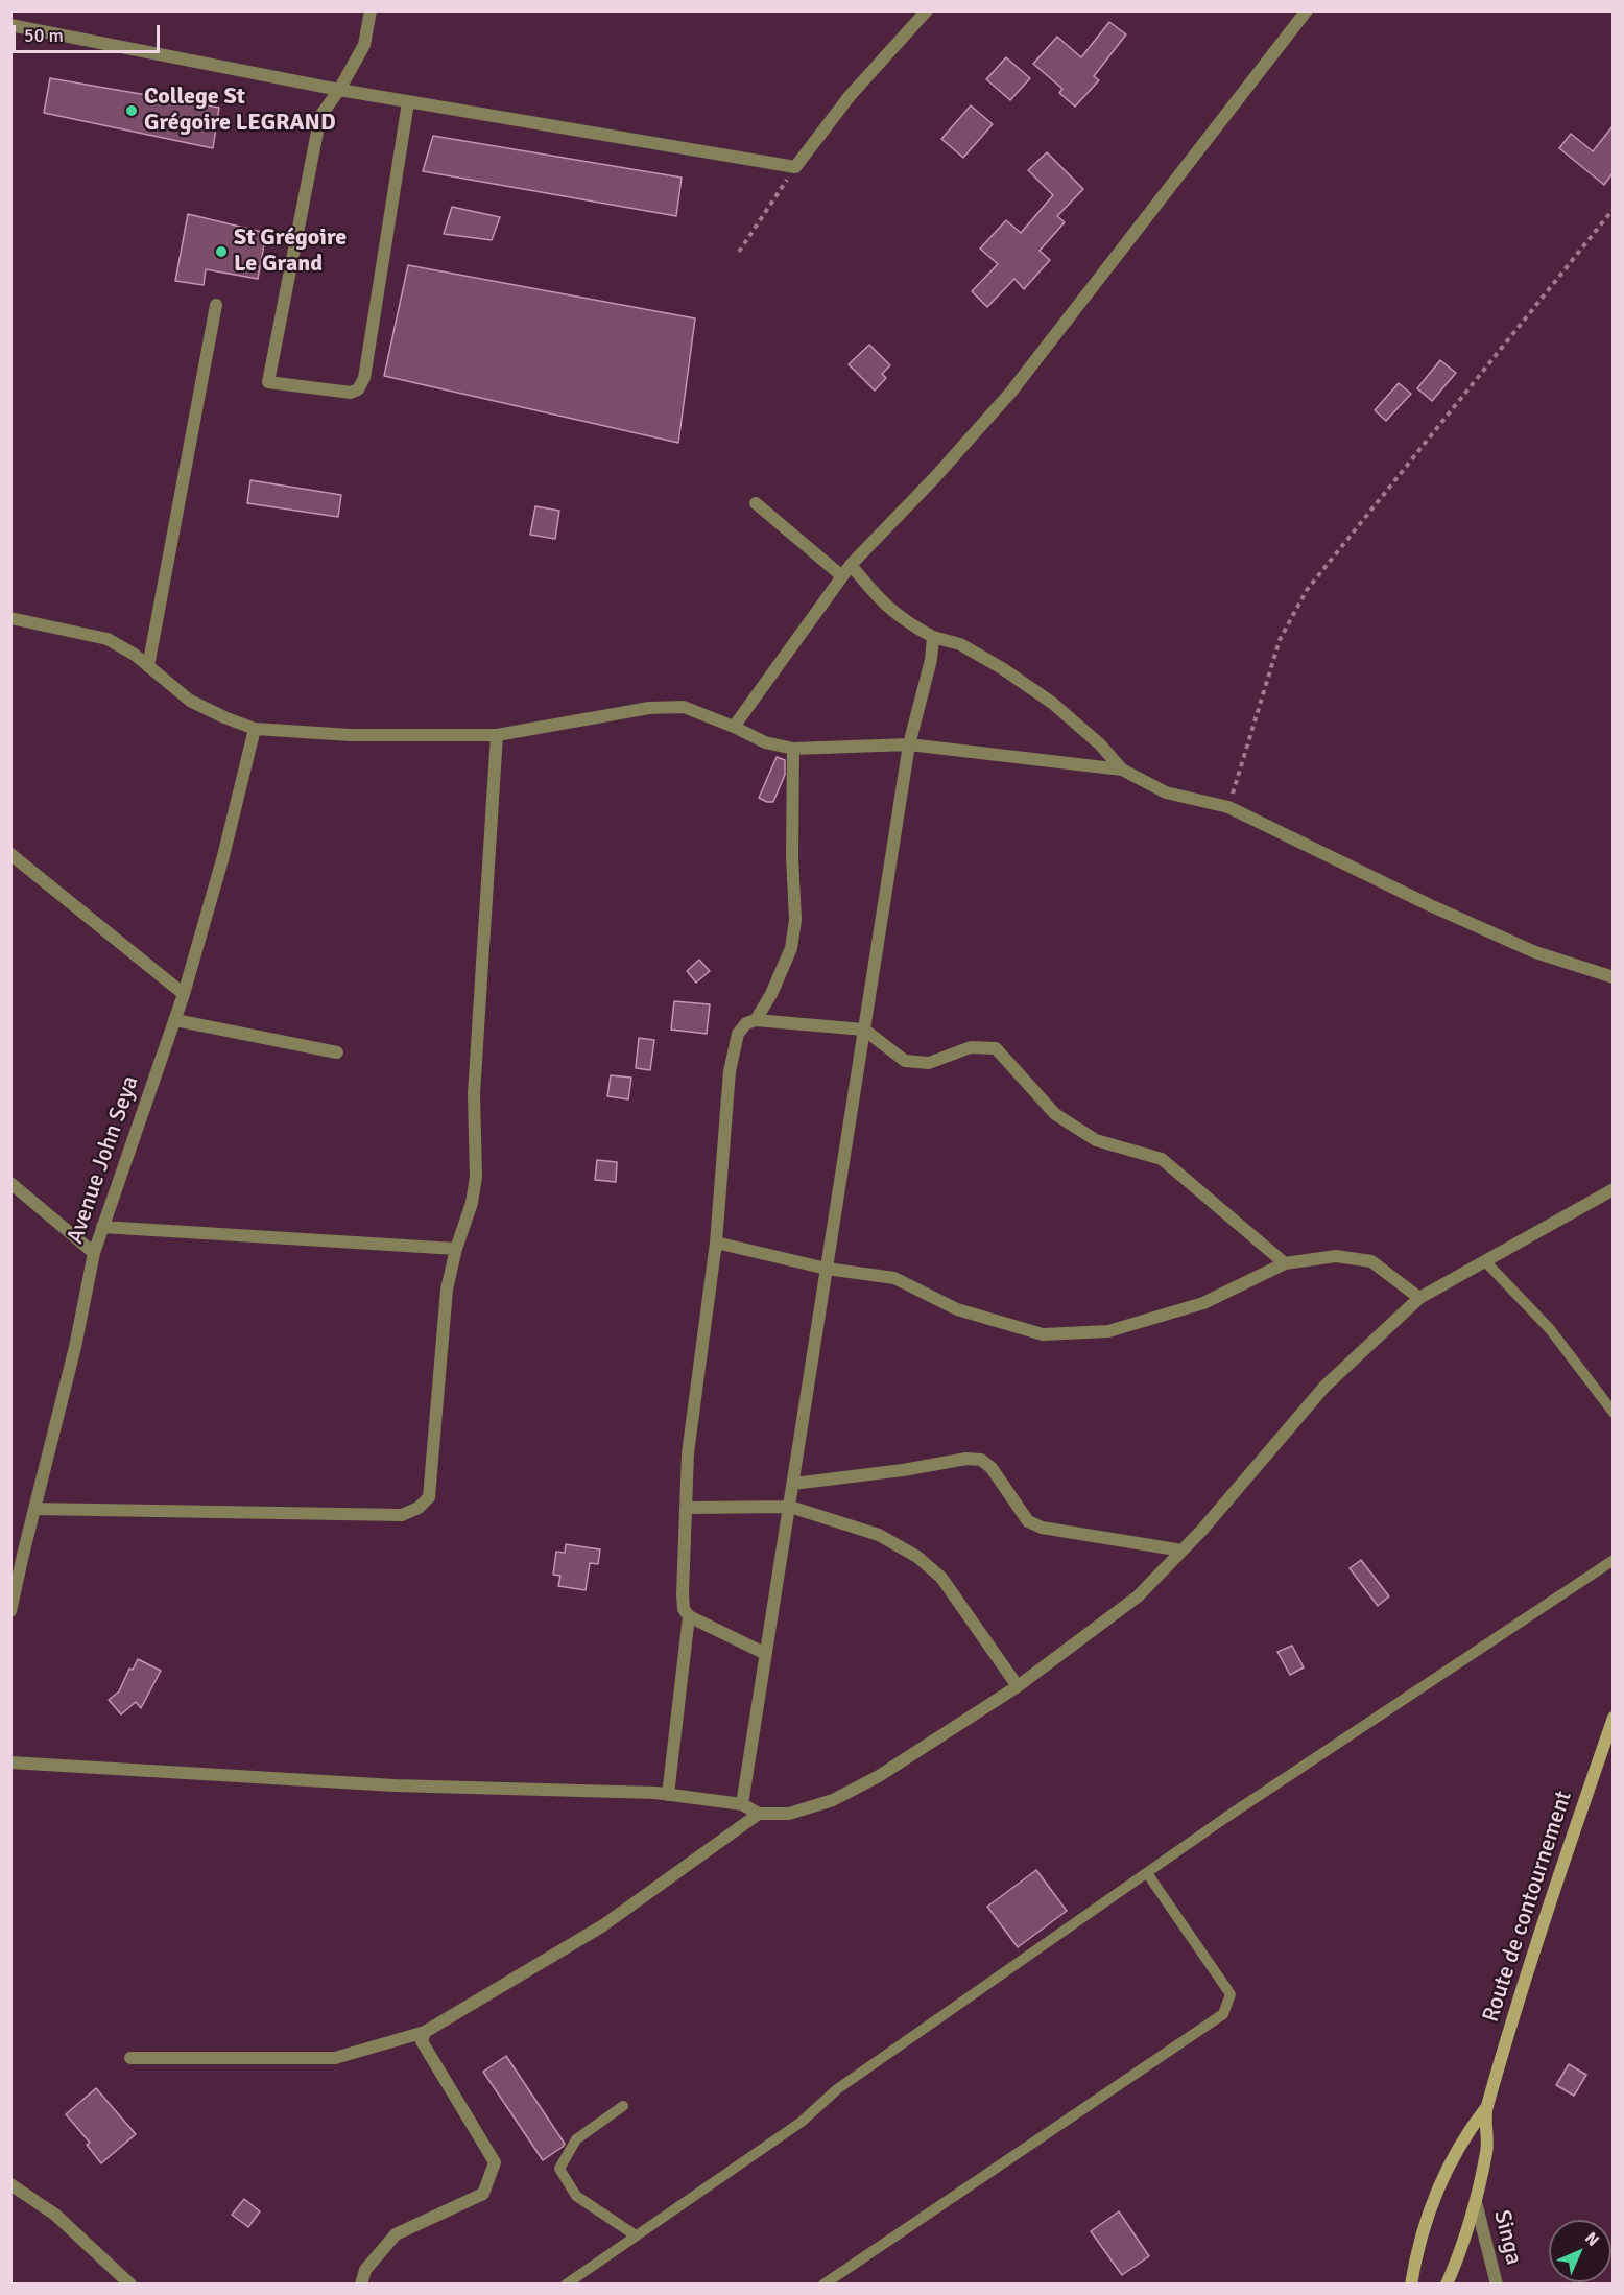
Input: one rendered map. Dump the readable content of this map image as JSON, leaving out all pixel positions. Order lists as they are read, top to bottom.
{
  "streets": {
    "street": ["Avenue John Seya", "Route de contournement", "Singa"]
  },
  "crossings": [
    ["Route de contournement", "Singa"]
  ],
  "places": ["College St Grégoire LEGRAND", "St Grégoire Le Grand"],
  "scale_bar": "50 m",
  "north": "top right"
}
